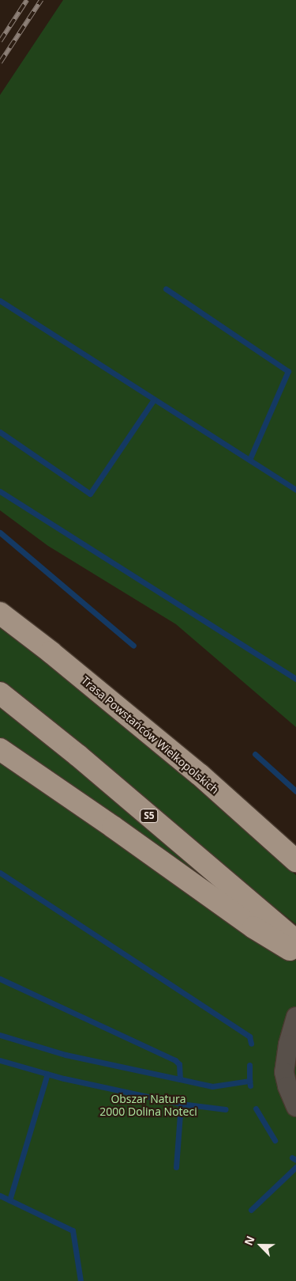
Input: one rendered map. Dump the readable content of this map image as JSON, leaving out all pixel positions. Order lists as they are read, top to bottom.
{
  "streets": {
    "highway": ["Trasa Powstańców Wielkopolskich", "S5"]
  },
  "parks": ["Obszar Natura 2000 Dolina Noteci"],
  "north": "top left"
}
